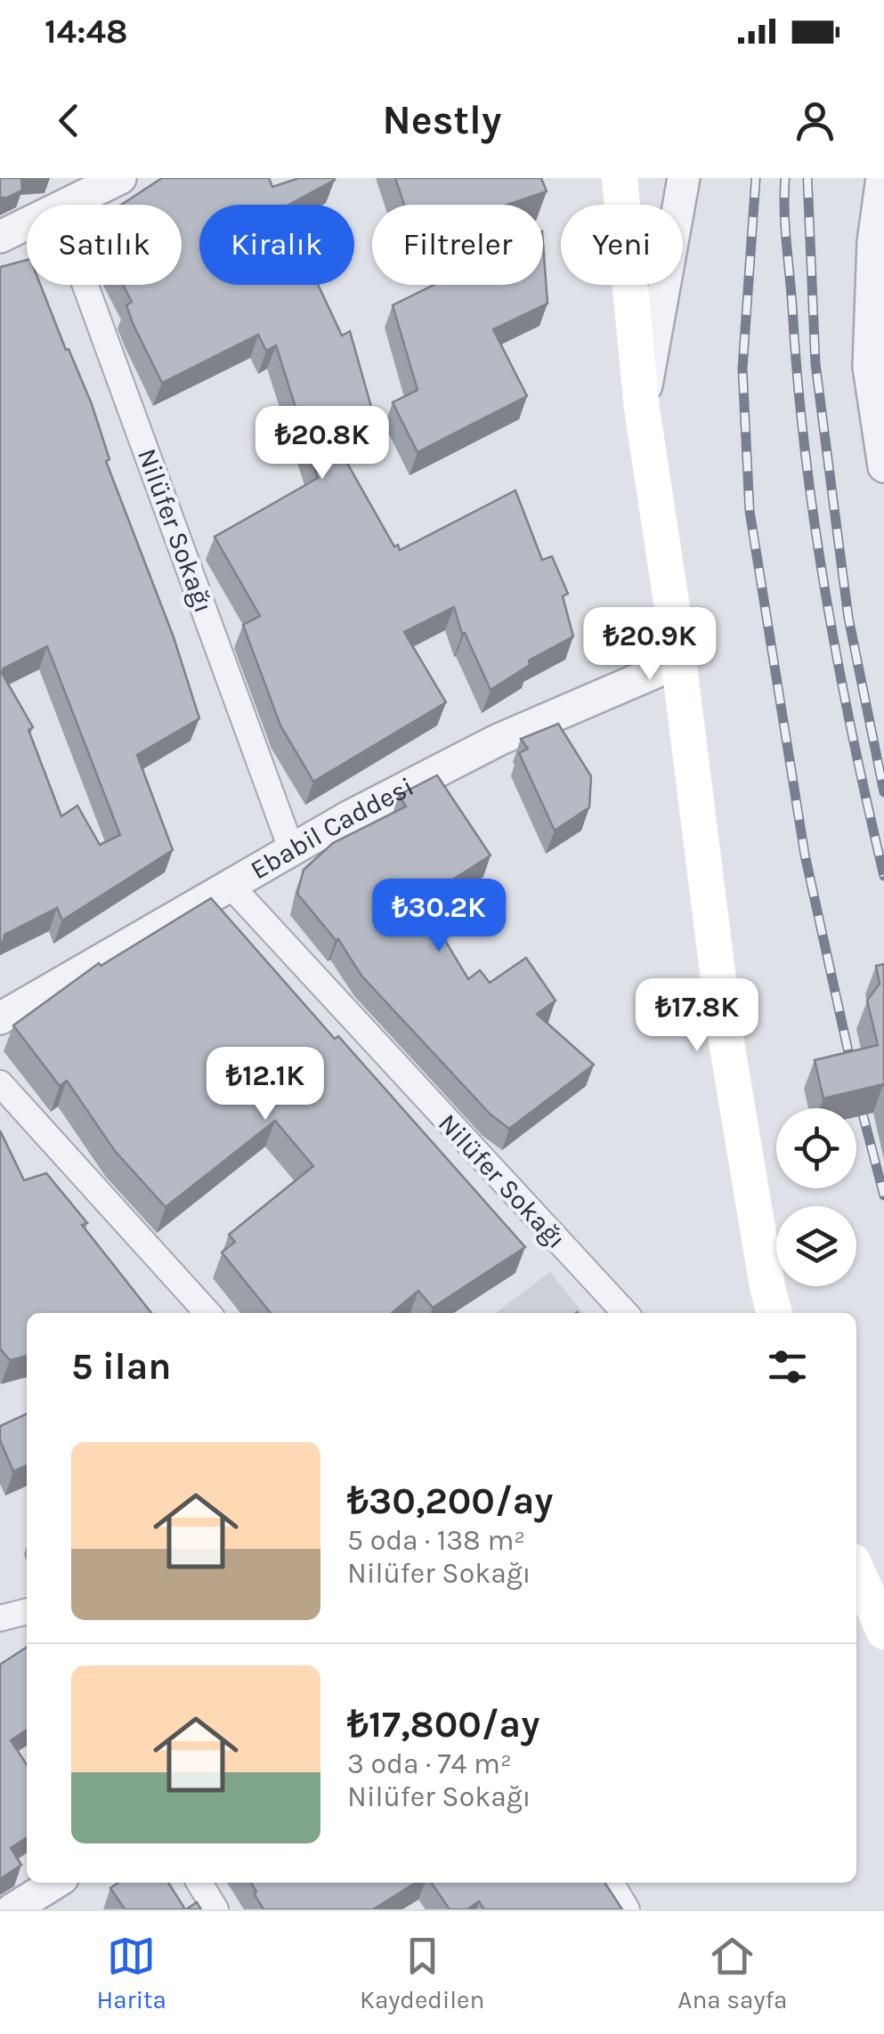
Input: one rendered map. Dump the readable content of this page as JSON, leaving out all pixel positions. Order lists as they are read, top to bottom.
{
  "streets": {
    "street": ["Nilüfer Sokağı", "Ebabil Caddesi"]
  },
  "crossings": [
    ["Nilüfer Sokağı", "Ebabil Caddesi"]
  ],
  "page": {
    "status": "14:48",
    "header": "Nestly",
    "chip": [
      "Satılık",
      "Kiralık",
      "Filtreler",
      "Yeni"
    ],
    "price": [
      "₺20.8K",
      "₺20.9K",
      "₺30.2K",
      "₺17.8K",
      "₺12.1K"
    ],
    "heading": "5 ilan",
    "list": [
      {
        "name": "₺30,200/ay",
        "note": "5 oda · 138 m² · Nilüfer Sokağı"
      },
      {
        "name": "₺17,800/ay",
        "note": "3 oda · 74 m² · Nilüfer Sokağı"
      }
    ],
    "tabs": ["Harita", "Kaydedilen", "Ana sayfa"]
  }
}
